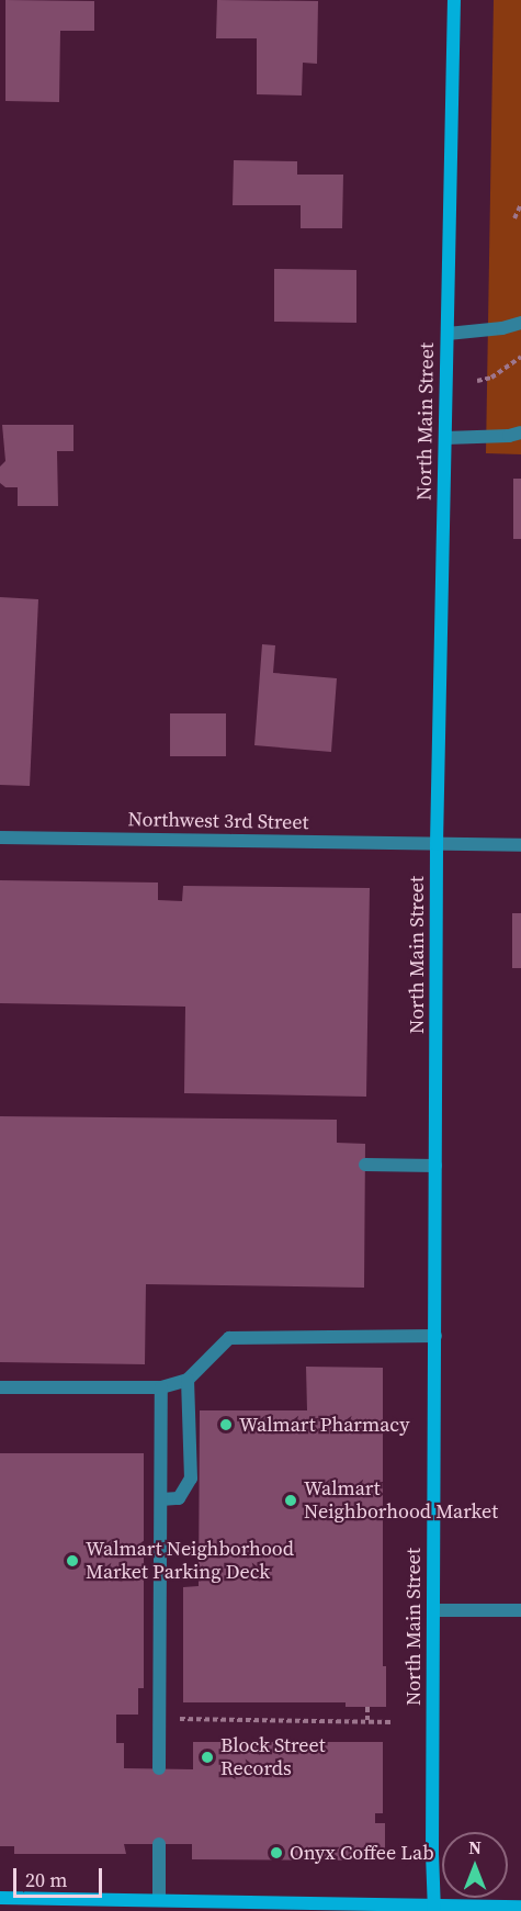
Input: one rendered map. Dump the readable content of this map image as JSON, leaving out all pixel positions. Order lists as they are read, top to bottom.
{
  "streets": {
    "street": ["North Main Street", "Northwest 3rd Street"]
  },
  "crossings": [
    ["North Main Street", "Northwest 3rd Street"]
  ],
  "places": [
    "Walmart Pharmacy",
    "Walmart Neighborhood Market",
    "Walmart Neighborhood Market Parking Deck",
    "Block Street Records",
    "Onyx Coffee Lab"
  ],
  "scale_bar": "20 m",
  "north": "top"
}
